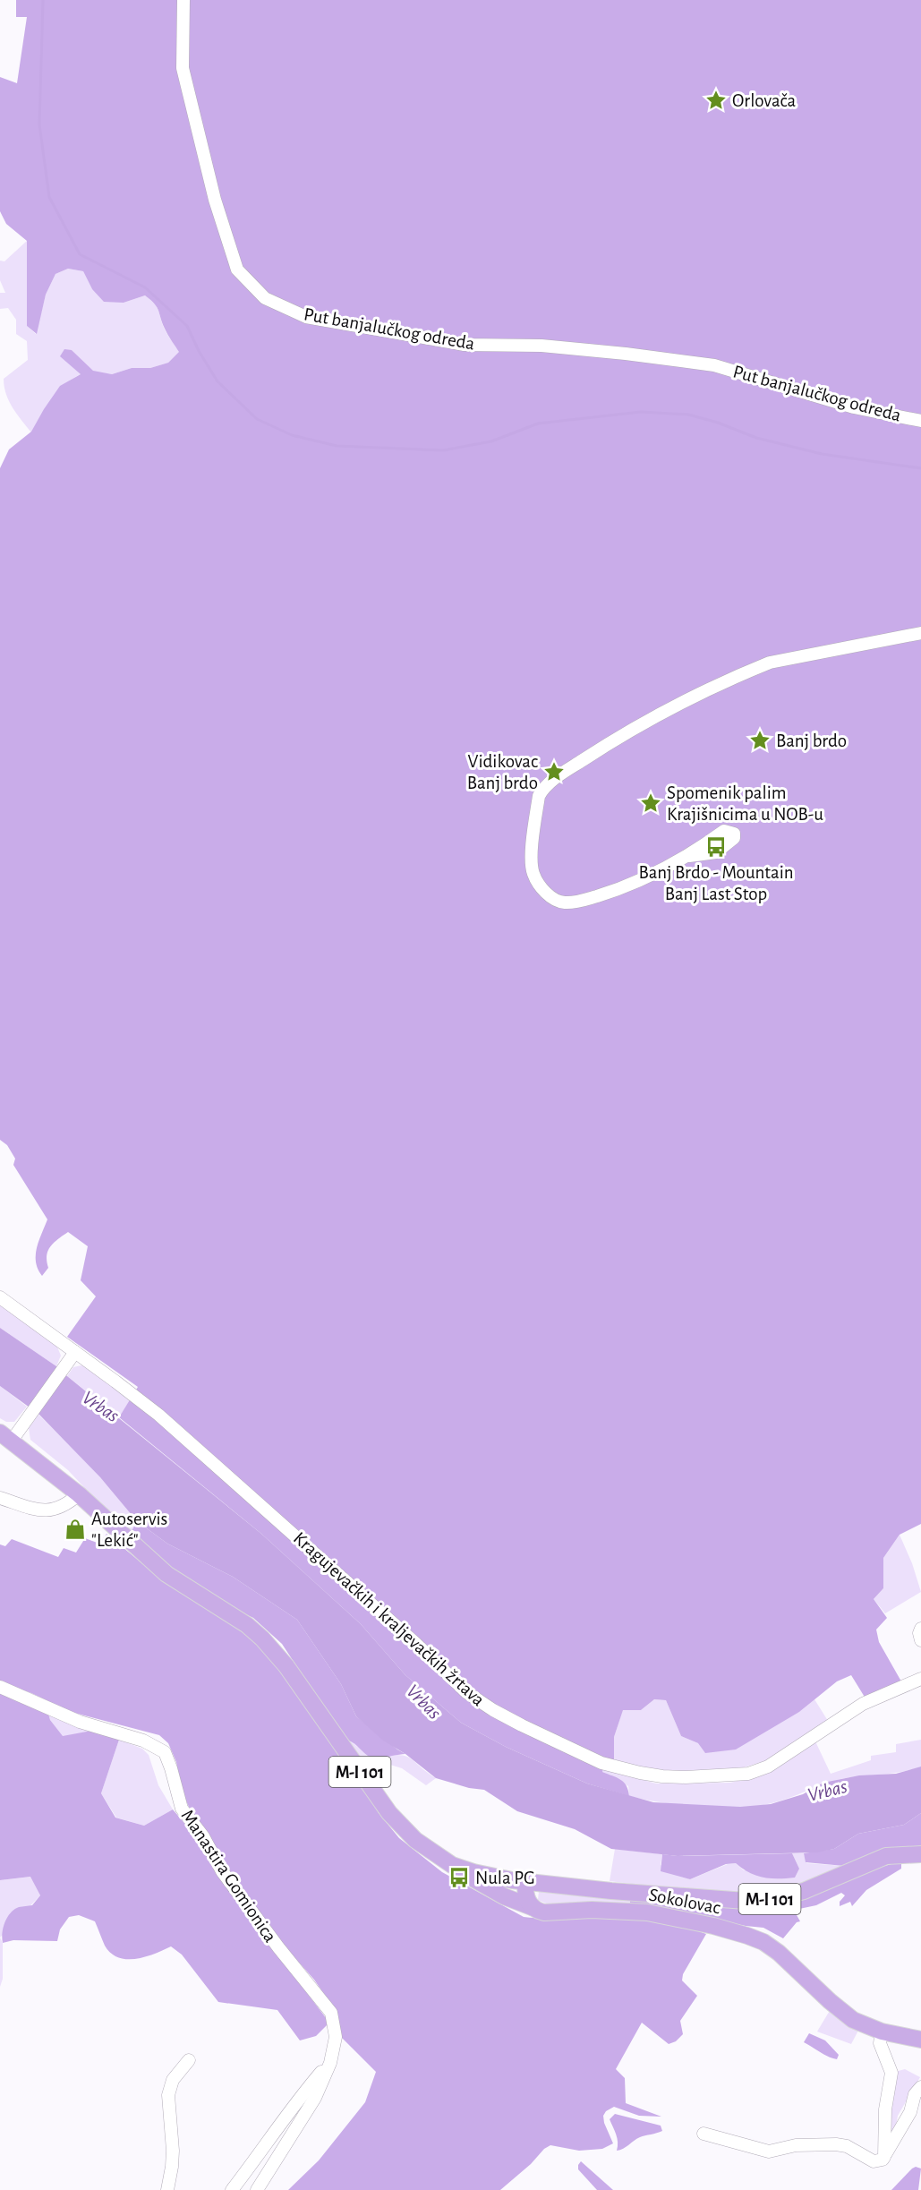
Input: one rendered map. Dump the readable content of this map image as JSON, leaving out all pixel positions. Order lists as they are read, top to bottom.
{
  "streets": {
    "main road": ["M-I 101", "Sokolovac"],
    "street": ["Put banjalučkog odreda", "Kragujevačkih i kraljevačkih žrtava", "Manastira Gomionica"]
  },
  "crossings": [
    ["M-I 101", "Sokolovac"]
  ],
  "water": ["Vrbas"],
  "places": {
    "place": [
      "Orlovača",
      "Banj brdo",
      "Vidikovac Banj brdo",
      "Spomenik palim Krajišnicima u NOB-u"
    ],
    "bus stop": ["Banj Brdo - Mountain Banj Last Stop", "Nula PG"],
    "shop": ["Autoservis \"Lekić\""]
  }
}
